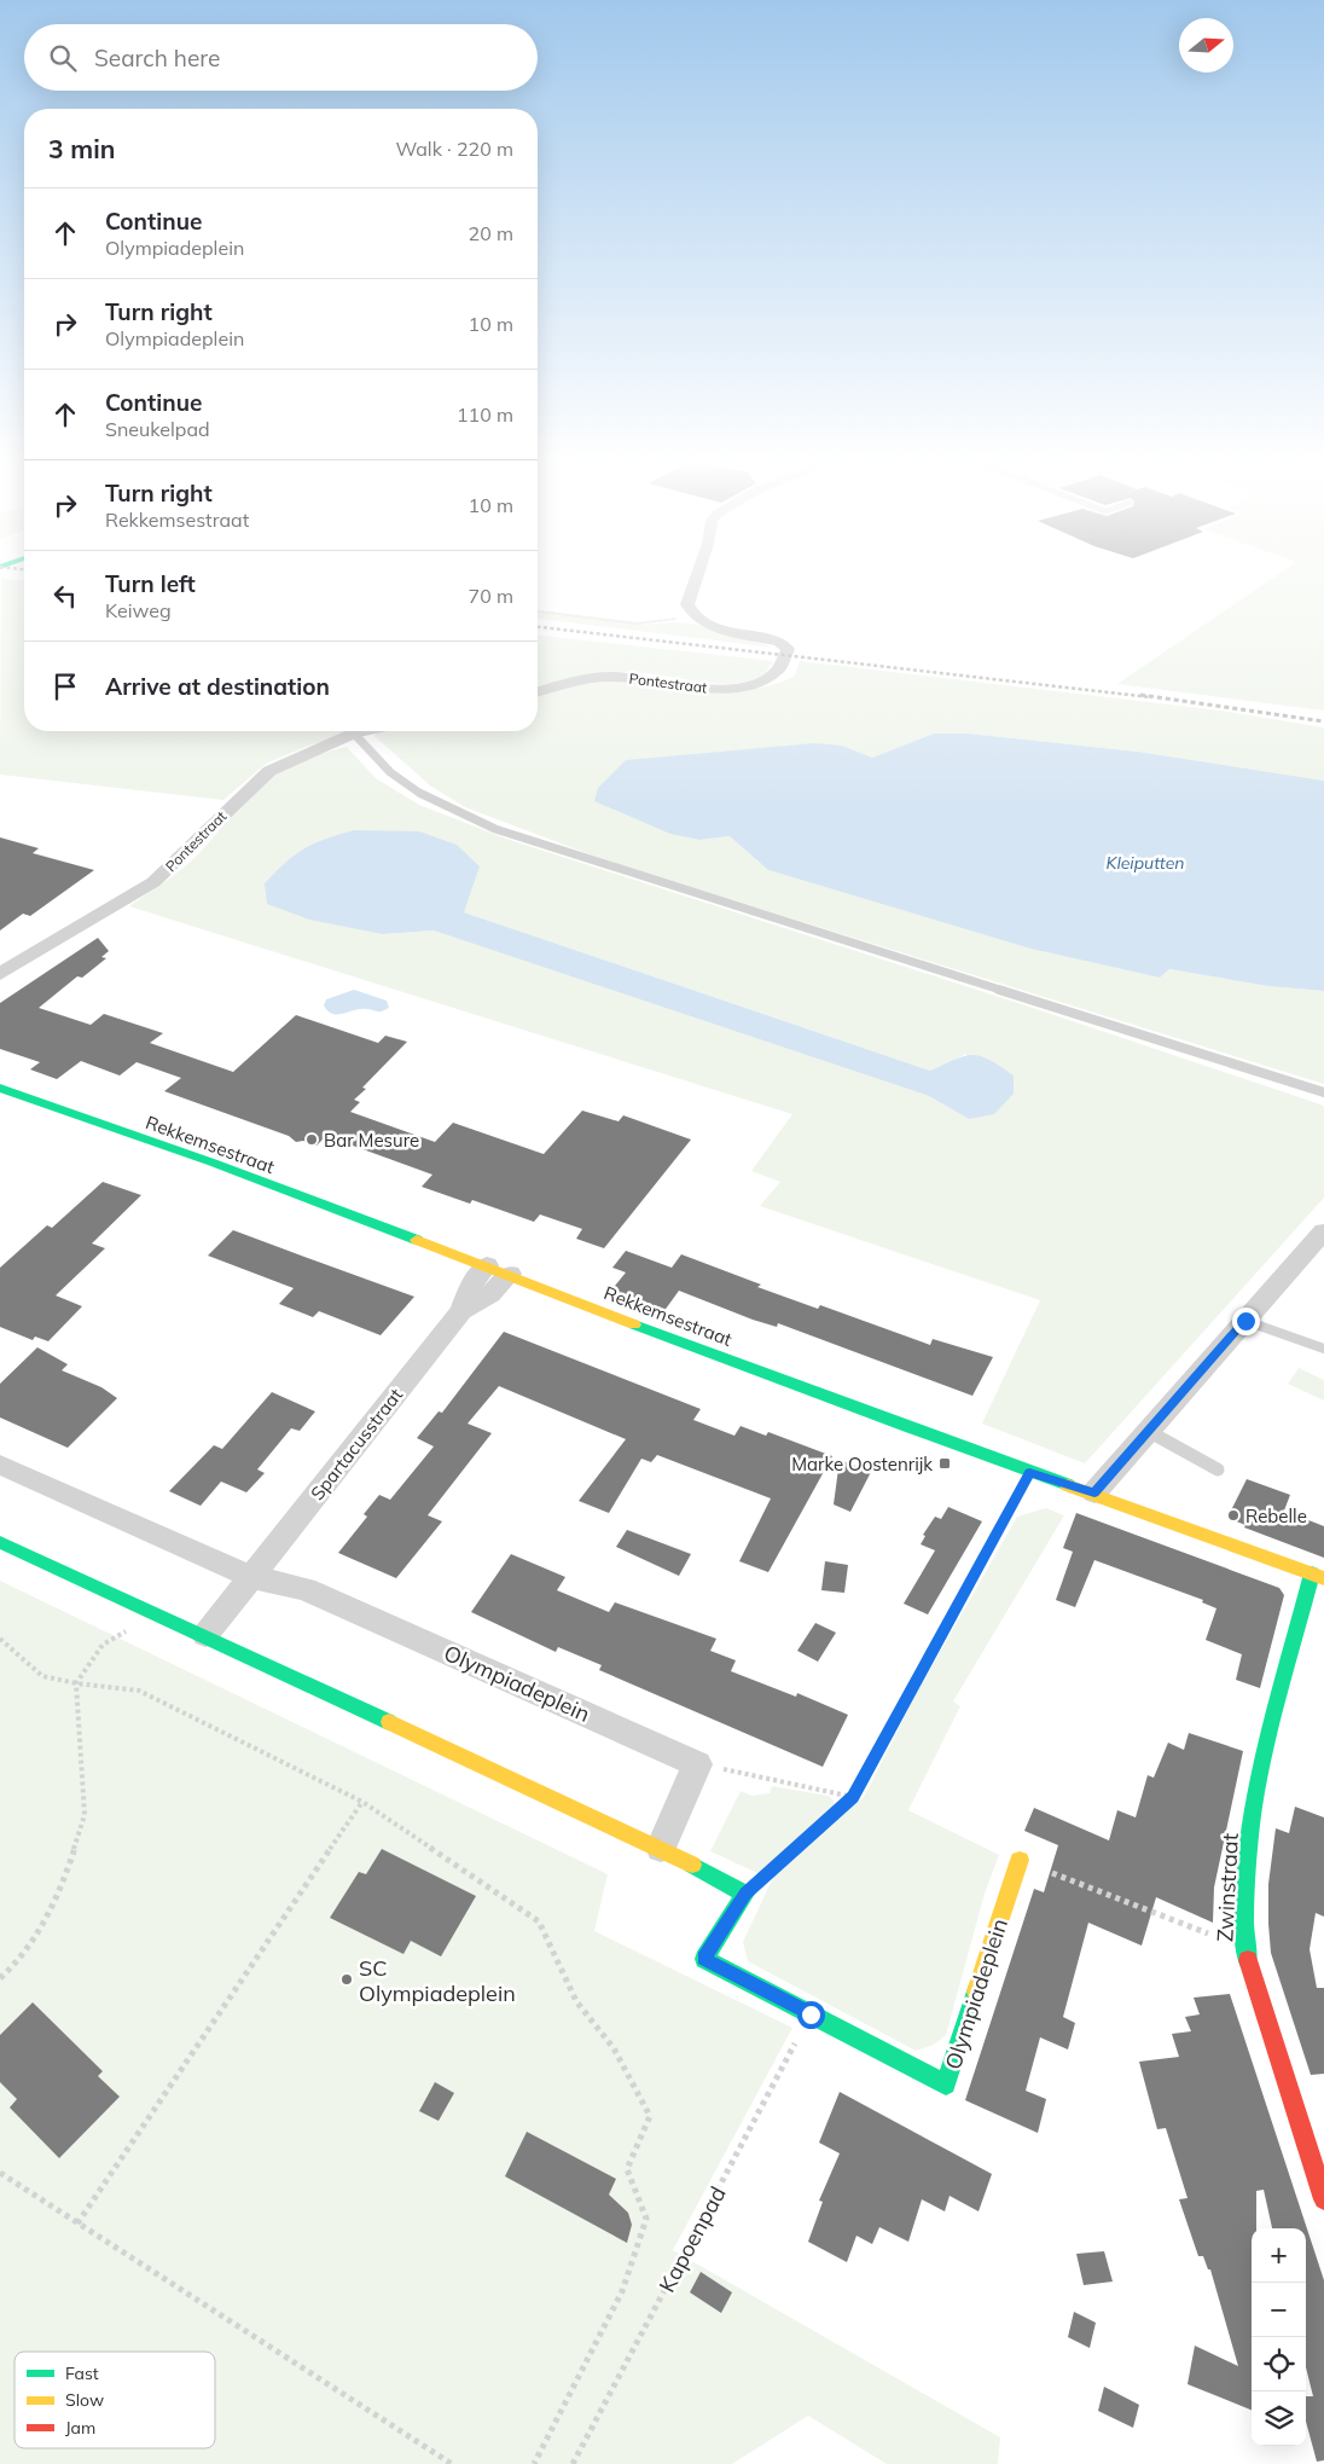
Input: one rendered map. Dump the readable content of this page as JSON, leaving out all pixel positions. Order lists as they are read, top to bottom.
{
  "streets": {
    "main road": ["Rekkemsestraat", "Olympiadeplein", "Zwinstraat"],
    "street": ["Pontestraat", "Spartacusstraat"],
    "path": ["Kapoenpad"]
  },
  "crossings": [
    ["Rekkemsestraat", "Spartacusstraat"],
    ["Rekkemsestraat", "Zwinstraat"],
    ["Spartacusstraat", "Olympiadeplein"],
    ["Olympiadeplein", "Kapoenpad"]
  ],
  "water": ["Kleiputten"],
  "places": {
    "other": ["Bar Mesure", "Rebelle", "SC Olympiadeplein"],
    "transit": ["Marke Oostenrijk"]
  },
  "legend": ["Fast", "Slow", "Jam"],
  "north": "right",
  "page": {
    "search": "Search here",
    "heading": ["3 min", "Walk · 220 m"],
    "list": [
      ["Continue", "Olympiadeplein", "20 m"],
      ["Turn right", "Olympiadeplein", "10 m"],
      ["Continue", "Sneukelpad", "110 m"],
      ["Turn right", "Rekkemsestraat", "10 m"],
      ["Turn left", "Keiweg", "70 m"],
      "Arrive at destination"
    ],
    "map_buttons": ["+", "−"]
  }
}
